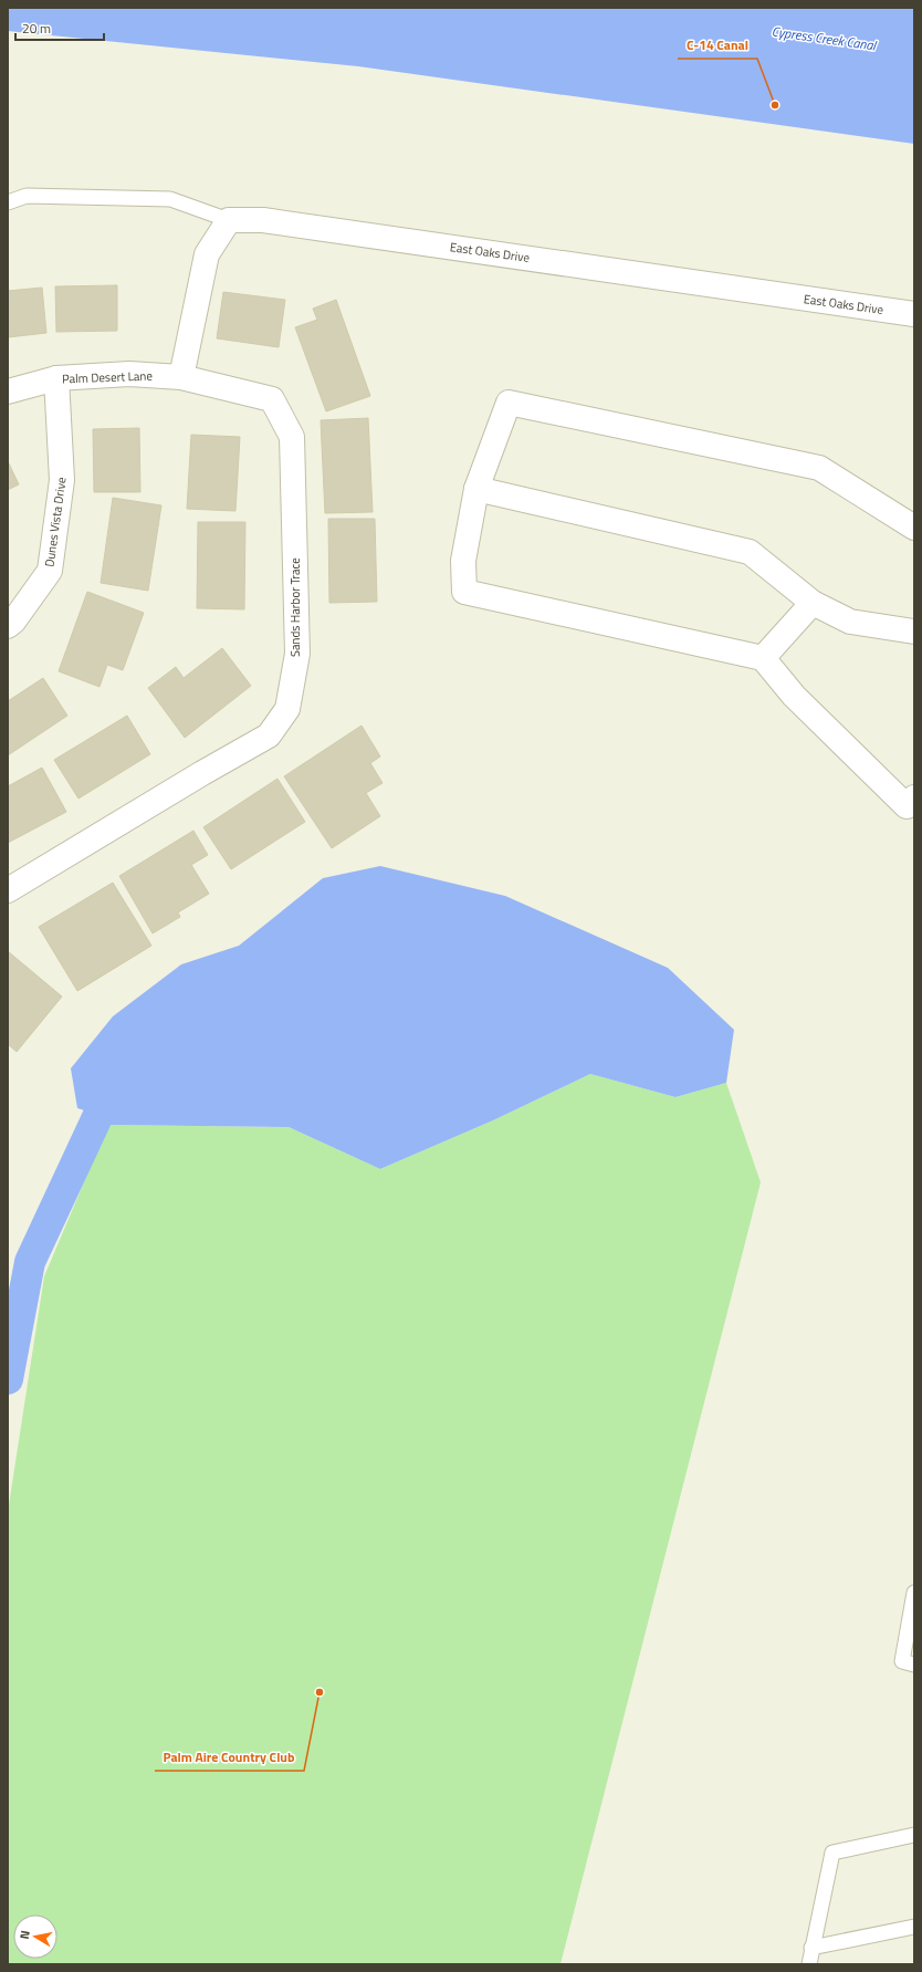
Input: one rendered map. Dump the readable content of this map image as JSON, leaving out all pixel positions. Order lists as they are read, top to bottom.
{
  "streets": {
    "street": [
      "East Oaks Drive",
      "Palm Desert Lane",
      "Dunes Vista Drive",
      "Sands Harbor Trace"
    ]
  },
  "crossings": [
    ["Palm Desert Lane", "Dunes Vista Drive"],
    ["Palm Desert Lane", "Sands Harbor Trace"]
  ],
  "water": ["Cypress Creek Canal"],
  "places": ["C-14 Canal", "Palm Aire Country Club"],
  "scale_bar": "20 m",
  "north": "left"
}
